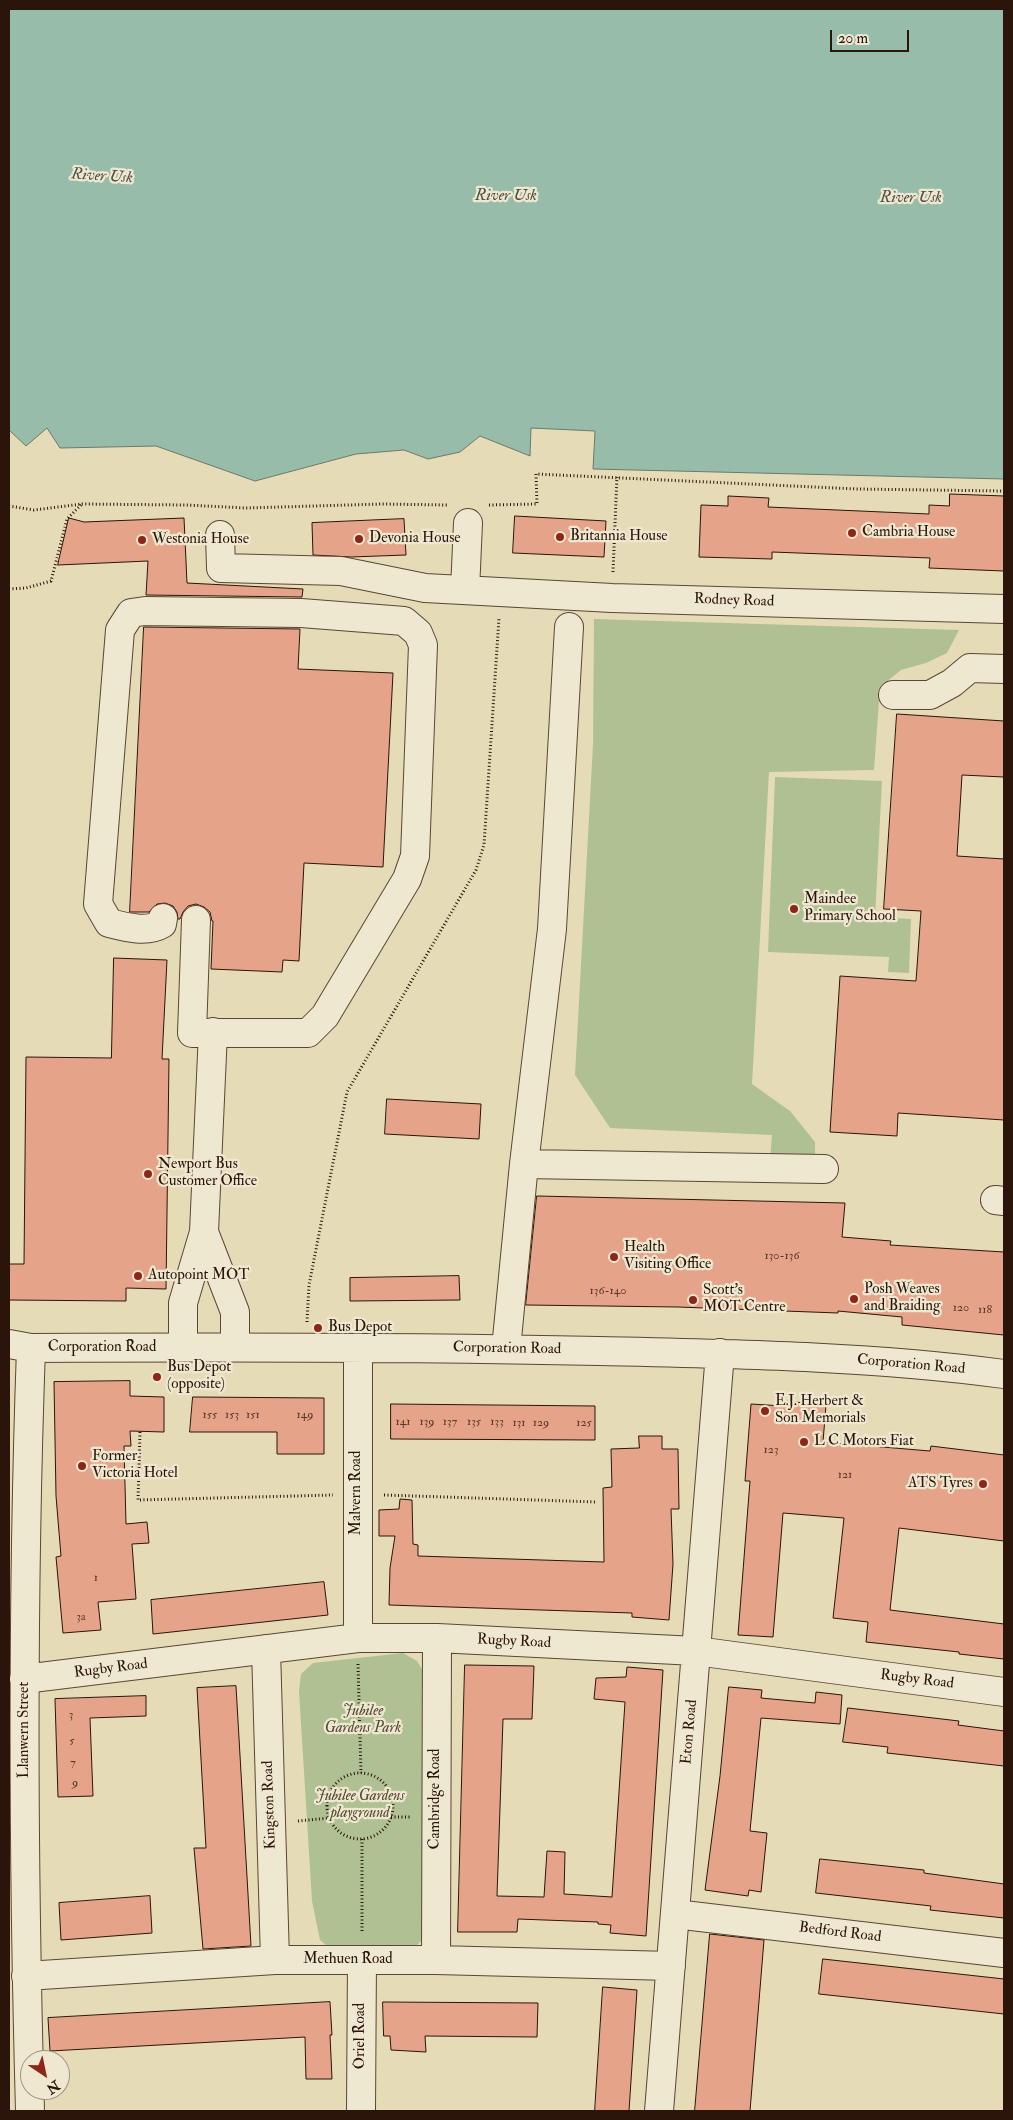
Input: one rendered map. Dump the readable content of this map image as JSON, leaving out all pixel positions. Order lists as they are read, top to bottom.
{
  "streets": {
    "street": [
      "Rodney Road",
      "Corporation Road",
      "Malvern Road",
      "Rugby Road",
      "Llanwern Street",
      "Eton Road",
      "Cambridge Road",
      "Kingston Road",
      "Bedford Road",
      "Methuen Road",
      "Oriel Road"
    ]
  },
  "crossings": [
    ["Corporation Road", "Malvern Road"],
    ["Corporation Road", "Llanwern Street"],
    ["Corporation Road", "Eton Road"],
    ["Malvern Road", "Rugby Road"],
    ["Rugby Road", "Llanwern Street"],
    ["Rugby Road", "Eton Road"],
    ["Rugby Road", "Cambridge Road"],
    ["Rugby Road", "Kingston Road"],
    ["Llanwern Street", "Methuen Road"],
    ["Eton Road", "Bedford Road"],
    ["Eton Road", "Methuen Road"],
    ["Cambridge Road", "Methuen Road"],
    ["Kingston Road", "Methuen Road"],
    ["Methuen Road", "Oriel Road"]
  ],
  "water": ["River Usk"],
  "parks": ["Jubilee Gardens Park", "Jubilee Gardens playground"],
  "places": [
    "Cambria House",
    "Britannia House",
    "Devonia House",
    "Westonia House",
    "Maindee Primary School",
    "Newport Bus Customer Office",
    "Health Visiting Office",
    "Autopoint MOT",
    "Posh Weaves and Braiding",
    "Scott's MOT Centre",
    "Bus Depot",
    "Bus Depot (opposite)",
    "E.J. Herbert & Son Memorials",
    "L C Motors Fiat",
    "Former Victoria Hotel",
    "ATS Tyres"
  ],
  "house_numbers": [
    "130-136",
    "136-140",
    "120",
    "118",
    "155",
    "153",
    "151",
    "149",
    "141",
    "139",
    "137",
    "135",
    "133",
    "131",
    "129",
    "125",
    "123",
    "121",
    "1",
    "3a",
    "3",
    "5",
    "7",
    "9"
  ],
  "scale_bar": "20 m",
  "north": "bottom right"
}
